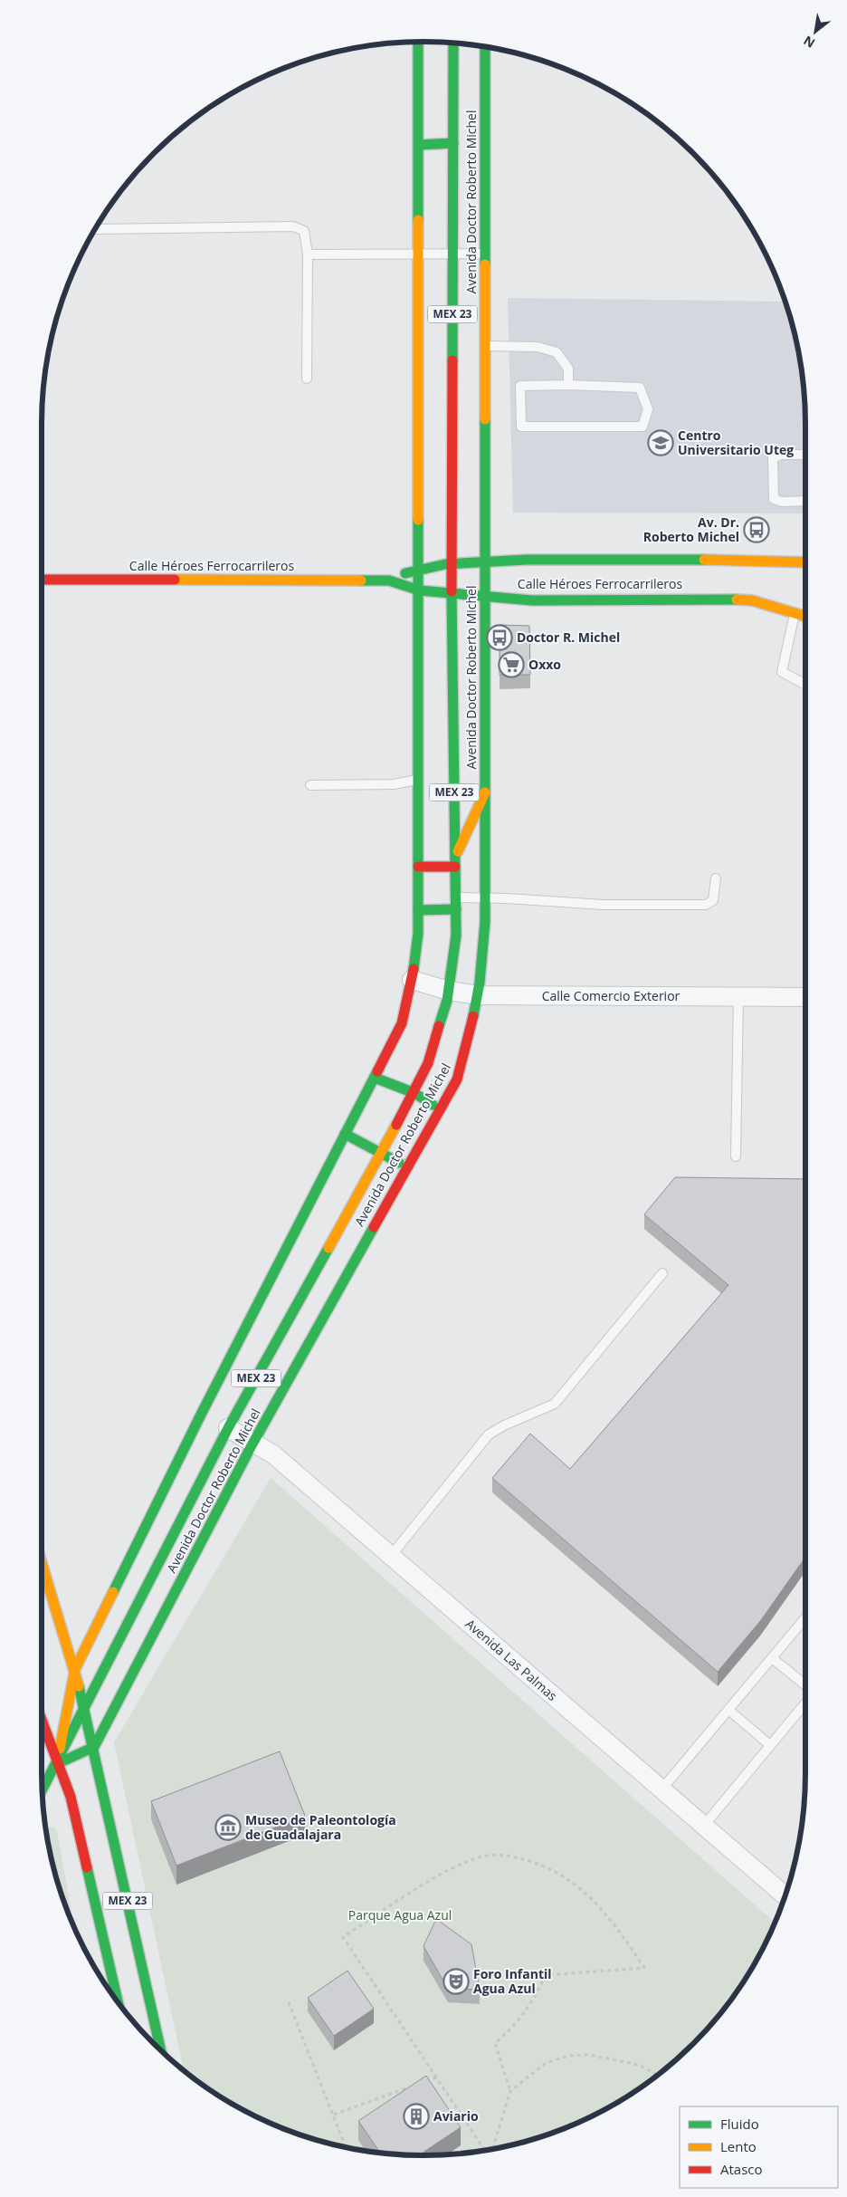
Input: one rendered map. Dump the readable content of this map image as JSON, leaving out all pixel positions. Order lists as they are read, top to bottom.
{
  "streets": {
    "main road": ["Avenida Doctor Roberto Michel", "MEX 23", "Calle Héroes Ferrocarrileros"],
    "street": ["Calle Comercio Exterior", "Avenida Las Palmas"]
  },
  "crossings": [
    ["Avenida Doctor Roberto Michel", "MEX 23"],
    ["Avenida Doctor Roberto Michel", "Calle Héroes Ferrocarrileros"],
    ["Avenida Doctor Roberto Michel", "Calle Comercio Exterior"],
    ["Avenida Doctor Roberto Michel", "Avenida Las Palmas"]
  ],
  "parks": ["Parque Agua Azul"],
  "places": {
    "school or university": ["Centro Universitario Uteg"],
    "bus stop": ["Av. Dr. Roberto Michel", "Doctor R. Michel"],
    "supermarket": ["Oxxo"],
    "museum": ["Museo de Paleontología de Guadalajara"],
    "theatre": ["Foro Infantil Agua Azul"],
    "building": ["Aviario"]
  },
  "legend": ["Fluido", "Lento", "Atasco"],
  "north": "bottom left"
}
